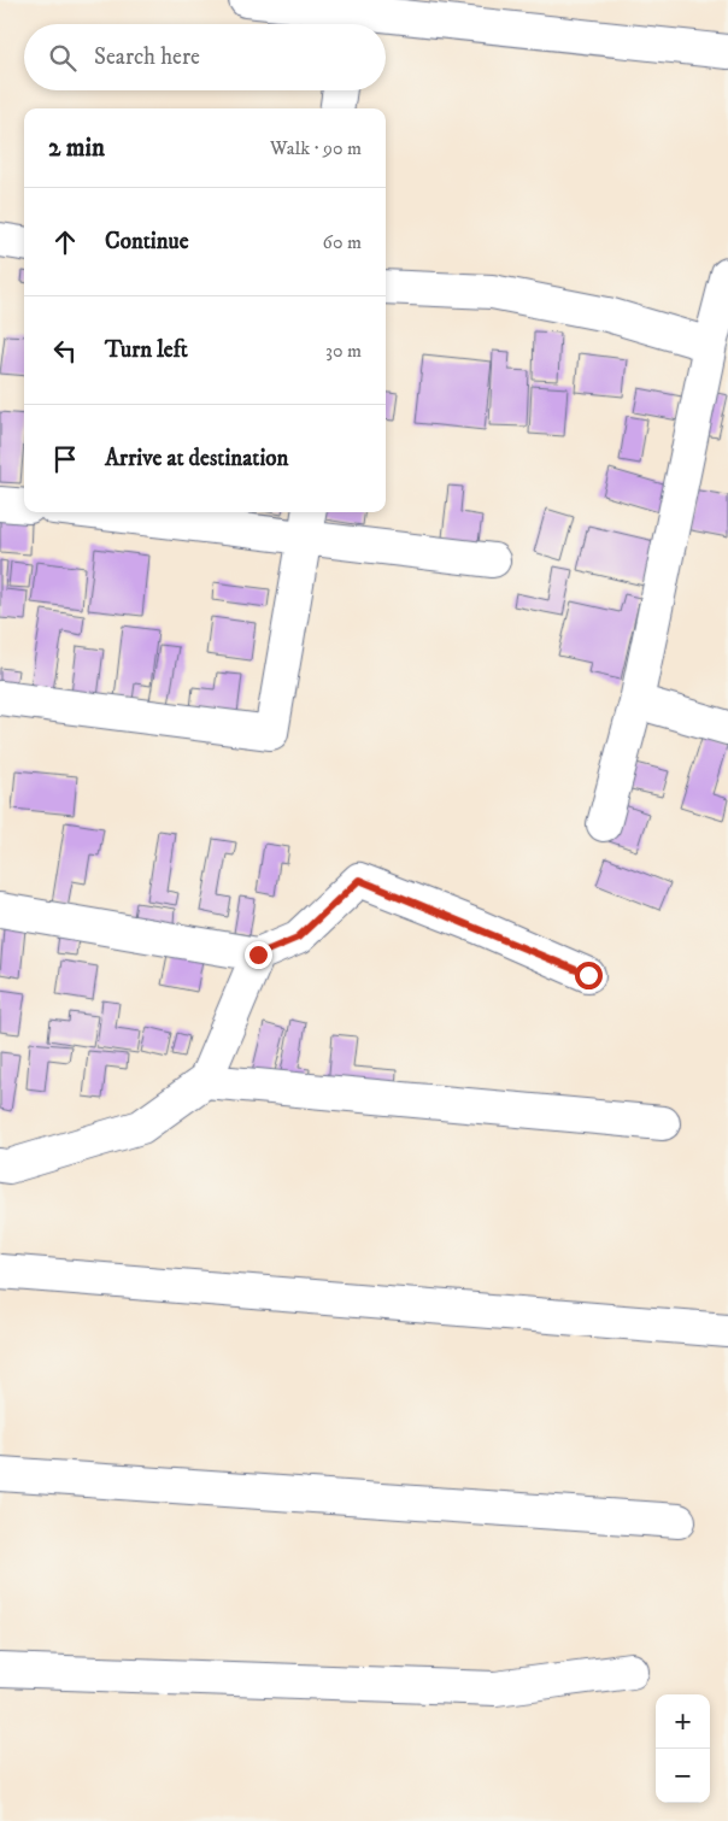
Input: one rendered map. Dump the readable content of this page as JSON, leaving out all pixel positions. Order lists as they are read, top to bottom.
{
  "page": {
    "search": "Search here",
    "heading": ["2 min", "Walk · 90 m"],
    "list": [
      ["Continue", "60 m"],
      ["Turn left", "30 m"],
      "Arrive at destination"
    ],
    "map_buttons": ["+", "−"]
  }
}
